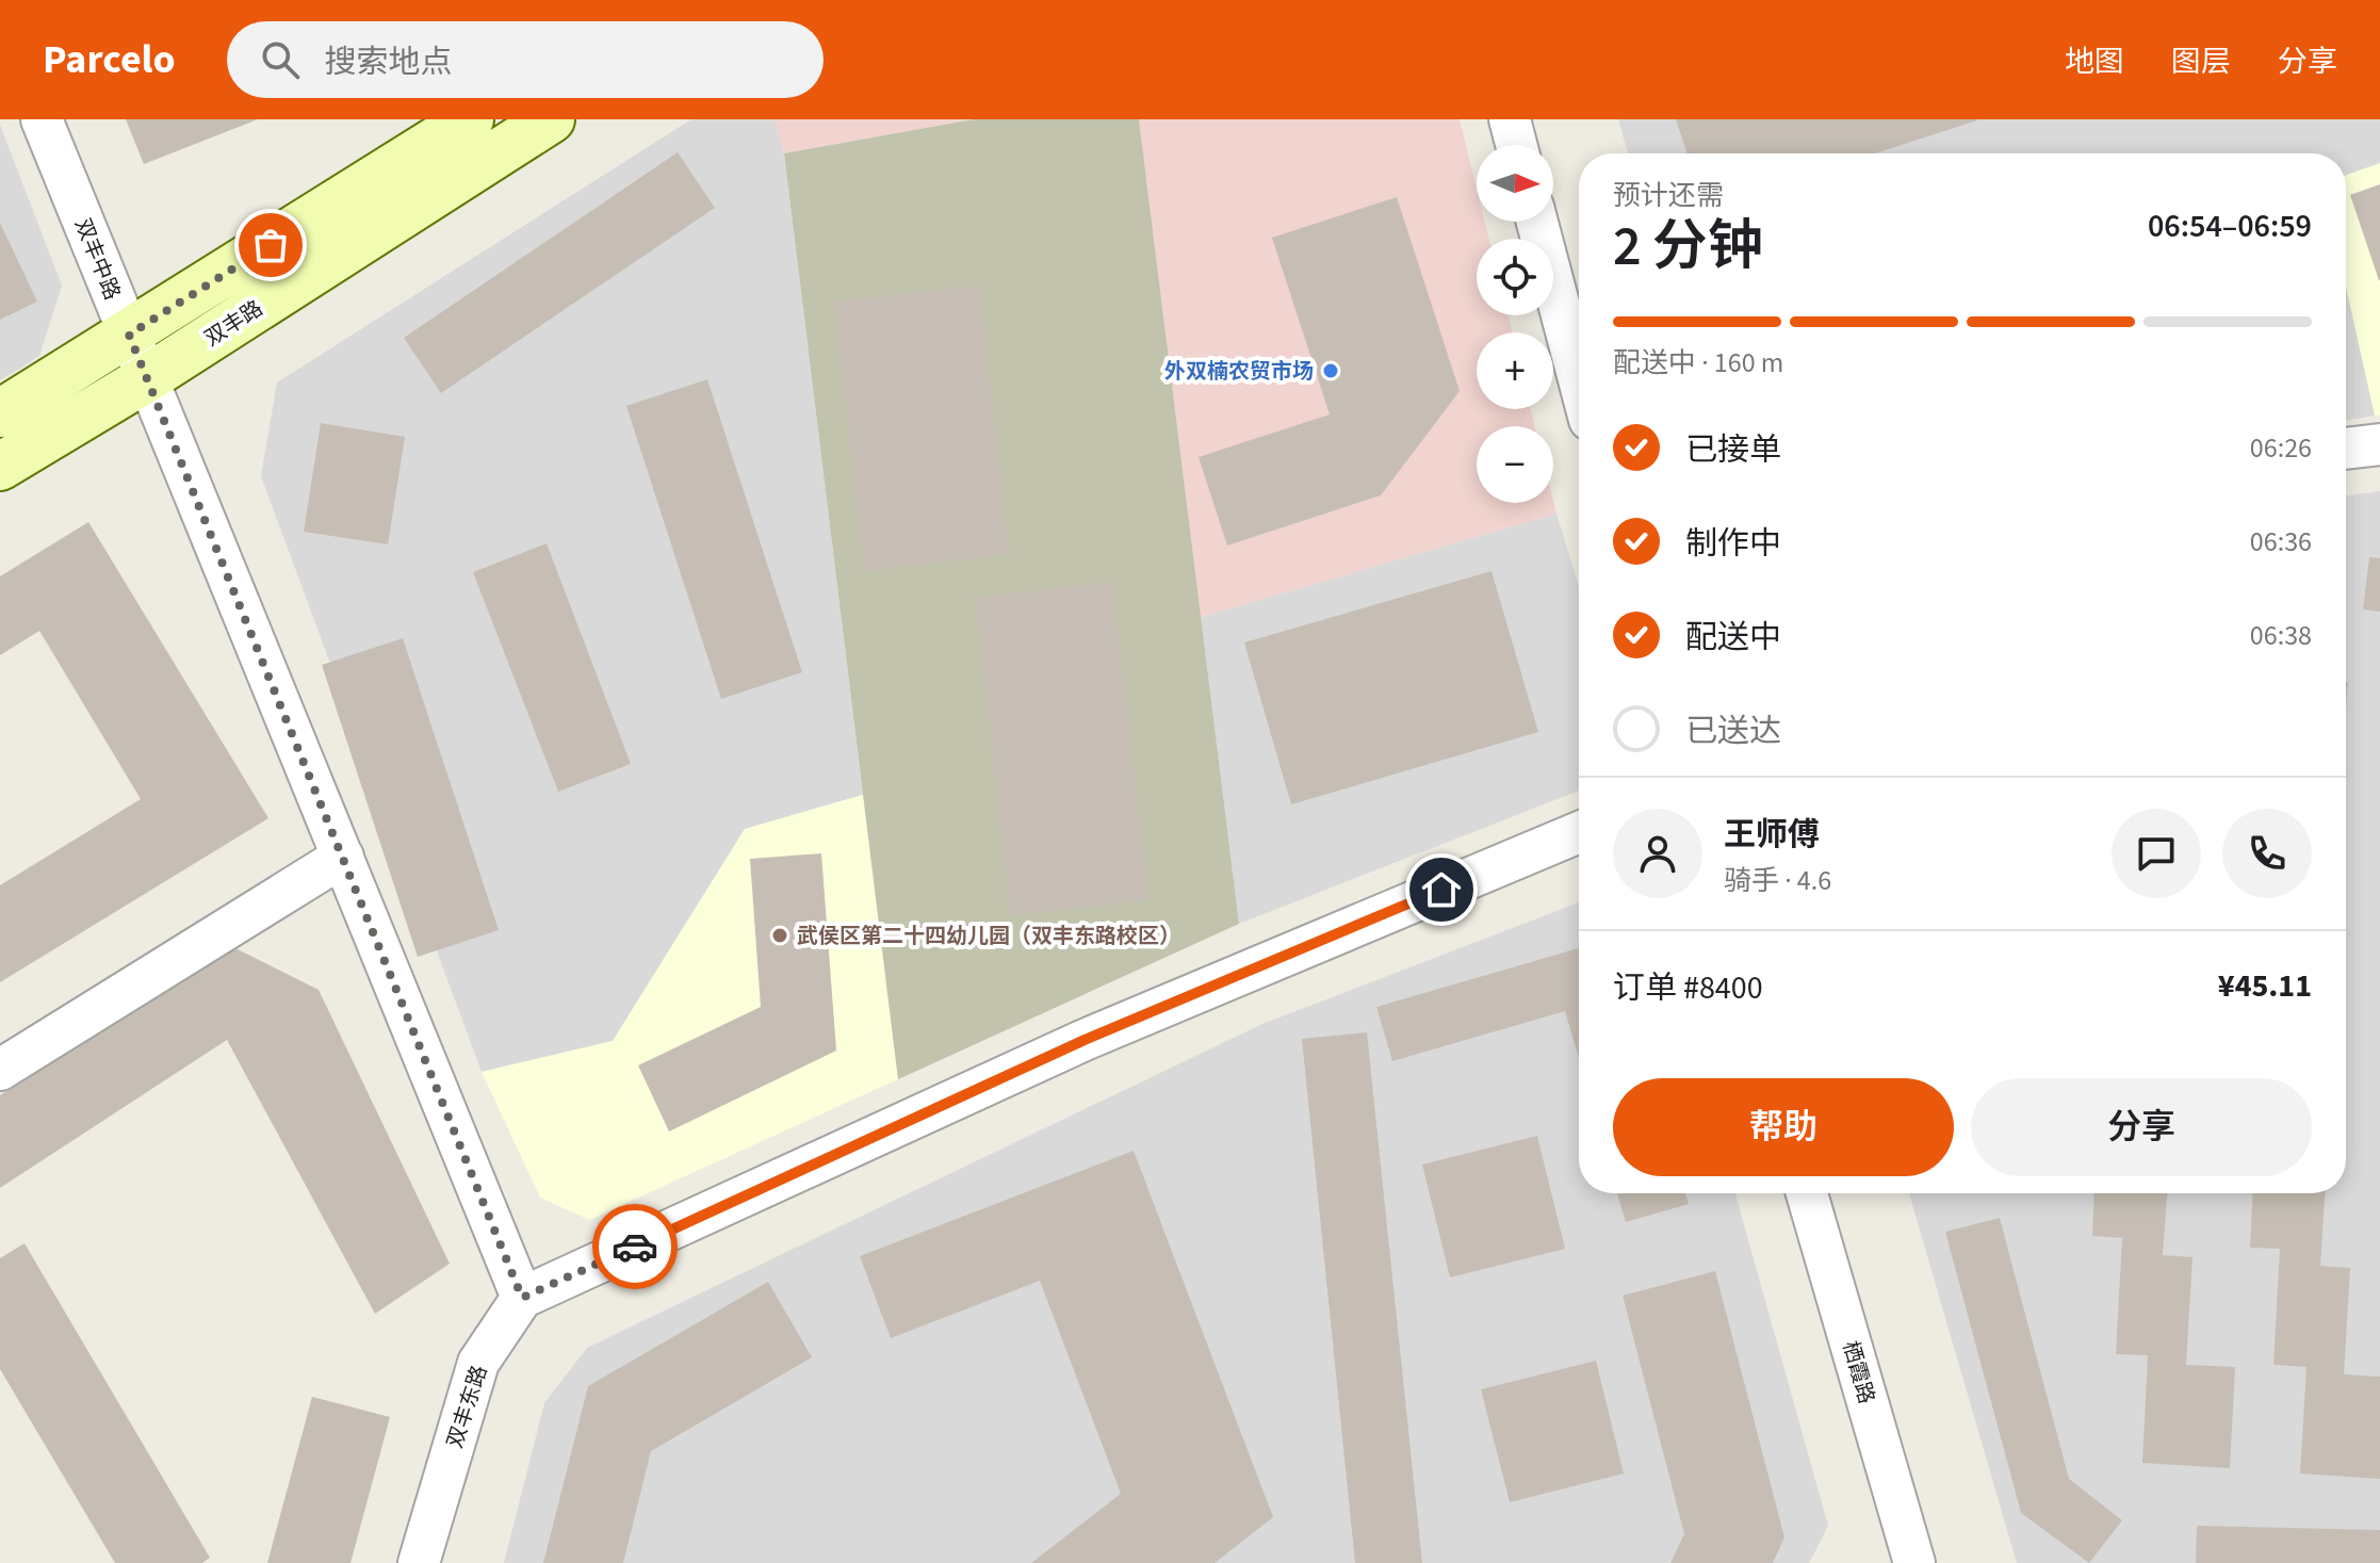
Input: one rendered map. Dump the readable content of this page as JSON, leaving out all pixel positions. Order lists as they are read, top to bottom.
{
  "streets": {
    "street": [
      "双丰中路",
      "双丰路",
      "栖霞路",
      "双丰东路"
    ]
  },
  "crossings": [
    ["双丰中路", "双丰路"],
    ["双丰中路", "双丰东路"]
  ],
  "places": ["外双楠农贸市场", "武侯区第二十四幼儿园（双丰东路校区）"],
  "north": "right",
  "page": {
    "header": "Parcelo",
    "search": "搜索地点",
    "nav": ["地图", "图层", "分享"],
    "map_buttons": ["+", "−"],
    "heading": ["2 分钟", "预计还需", "06:54–06:59"],
    "panel": [
      "王师傅",
      "骑手 · 4.6",
      "订单 #8400",
      "¥45.11"
    ],
    "bar": "配送中 · 160 m",
    "list": [
      ["已接单", "06:26"],
      ["制作中", "06:36"],
      ["配送中", "06:38"],
      "已送达"
    ],
    "buttons": ["帮助", "分享"]
  }
}
